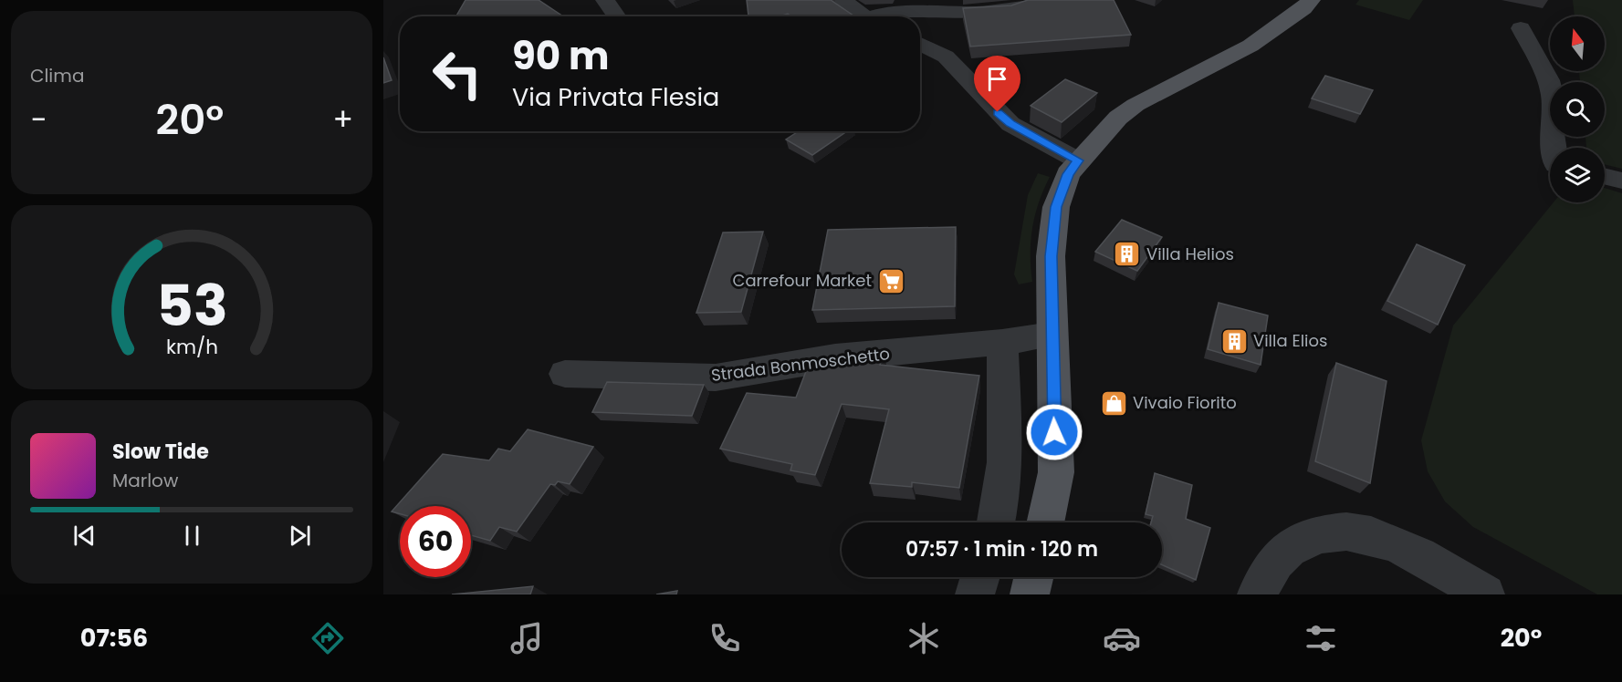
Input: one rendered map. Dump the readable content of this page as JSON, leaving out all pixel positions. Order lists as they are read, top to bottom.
{
  "streets": {
    "street": ["Strada Bonmoschetto"]
  },
  "places": {
    "building": ["Villa Helios", "Villa Elios"],
    "supermarket": ["Carrefour Market"],
    "shop": ["Vivaio Fiorito"]
  },
  "north": "top",
  "page": {
    "tile": "Clima",
    "turn": ["90 m", "Via Privata Flesia"],
    "heat": ["−", "20°", "+"],
    "song": ["Slow Tide", "Marlow"],
    "limit": "60",
    "trip": "07:57 · 1 min · 120 m",
    "tabs": ["07:56", "20°"],
    "gauge": ["53", "km/h"]
  }
}
